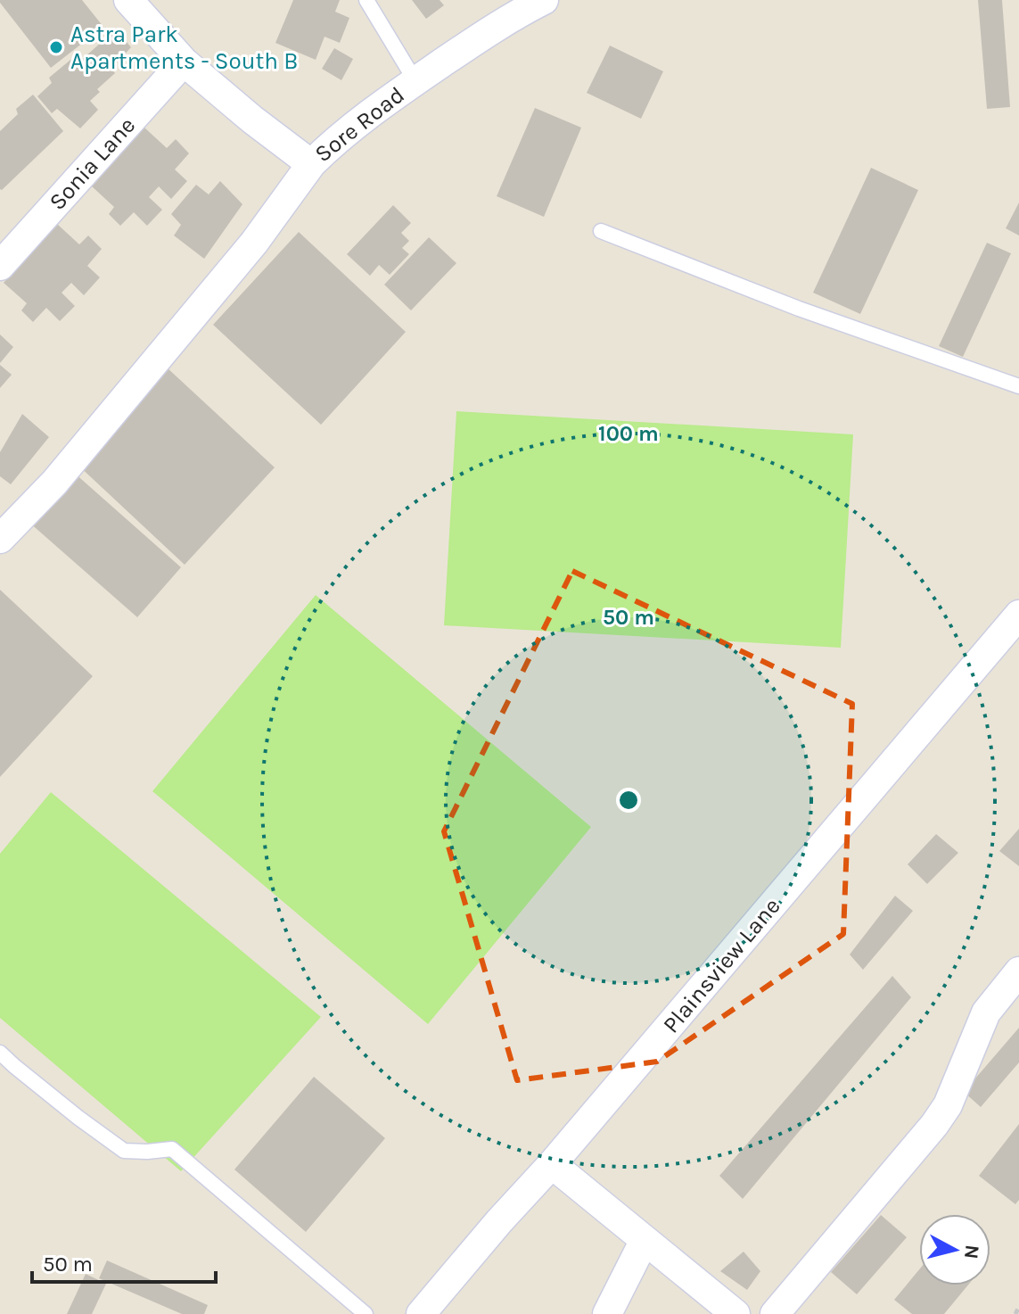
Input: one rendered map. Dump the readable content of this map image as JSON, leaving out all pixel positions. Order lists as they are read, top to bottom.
{
  "streets": {
    "street": ["Sore Road", "Sonia Lane", "Plainsview Lane"]
  },
  "crossings": [
    ["Sore Road", "Sonia Lane"]
  ],
  "places": ["Astra Park Apartments - South B"],
  "scale_bar": "50 m",
  "north": "right",
  "rings": ["100 m", "50 m"]
}
